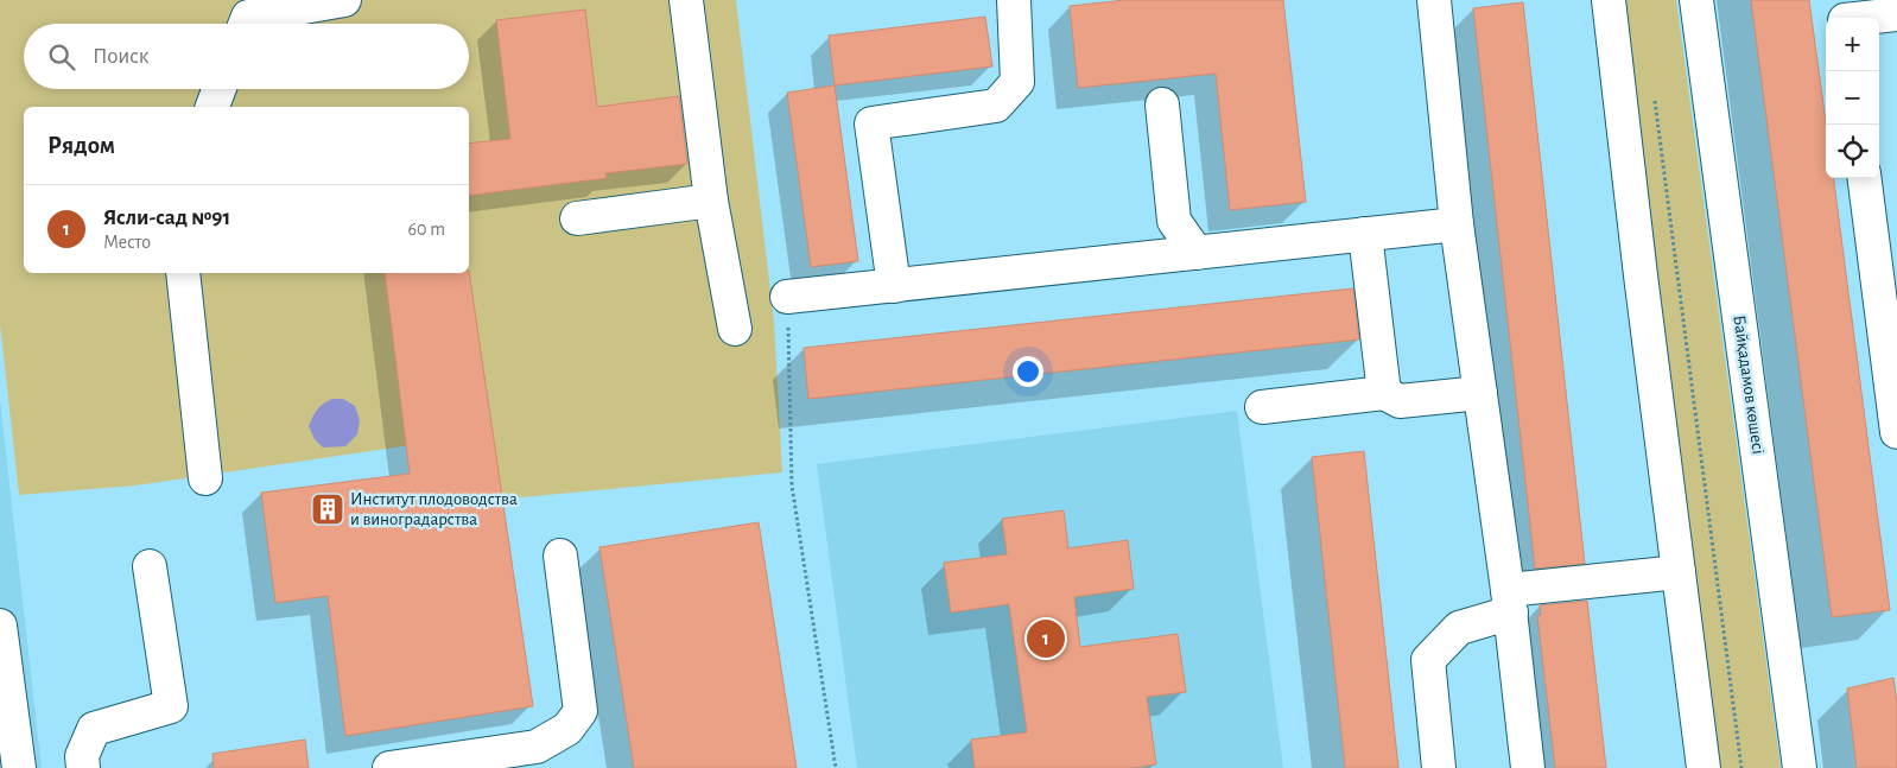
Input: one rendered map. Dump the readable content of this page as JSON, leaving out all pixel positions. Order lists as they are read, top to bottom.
{
  "streets": {
    "street": ["Байқадамов көшесі"]
  },
  "places": {
    "building": ["Институт плодоводства и виноградарства"]
  },
  "page": {
    "map_buttons": ["+", "−"],
    "search": "Поиск",
    "heading": "Рядом",
    "list": [
      {
        "mark": "1",
        "name": "Ясли-сад №91",
        "note": "Место",
        "value": "60 m"
      }
    ],
    "pins": "1"
  }
}
